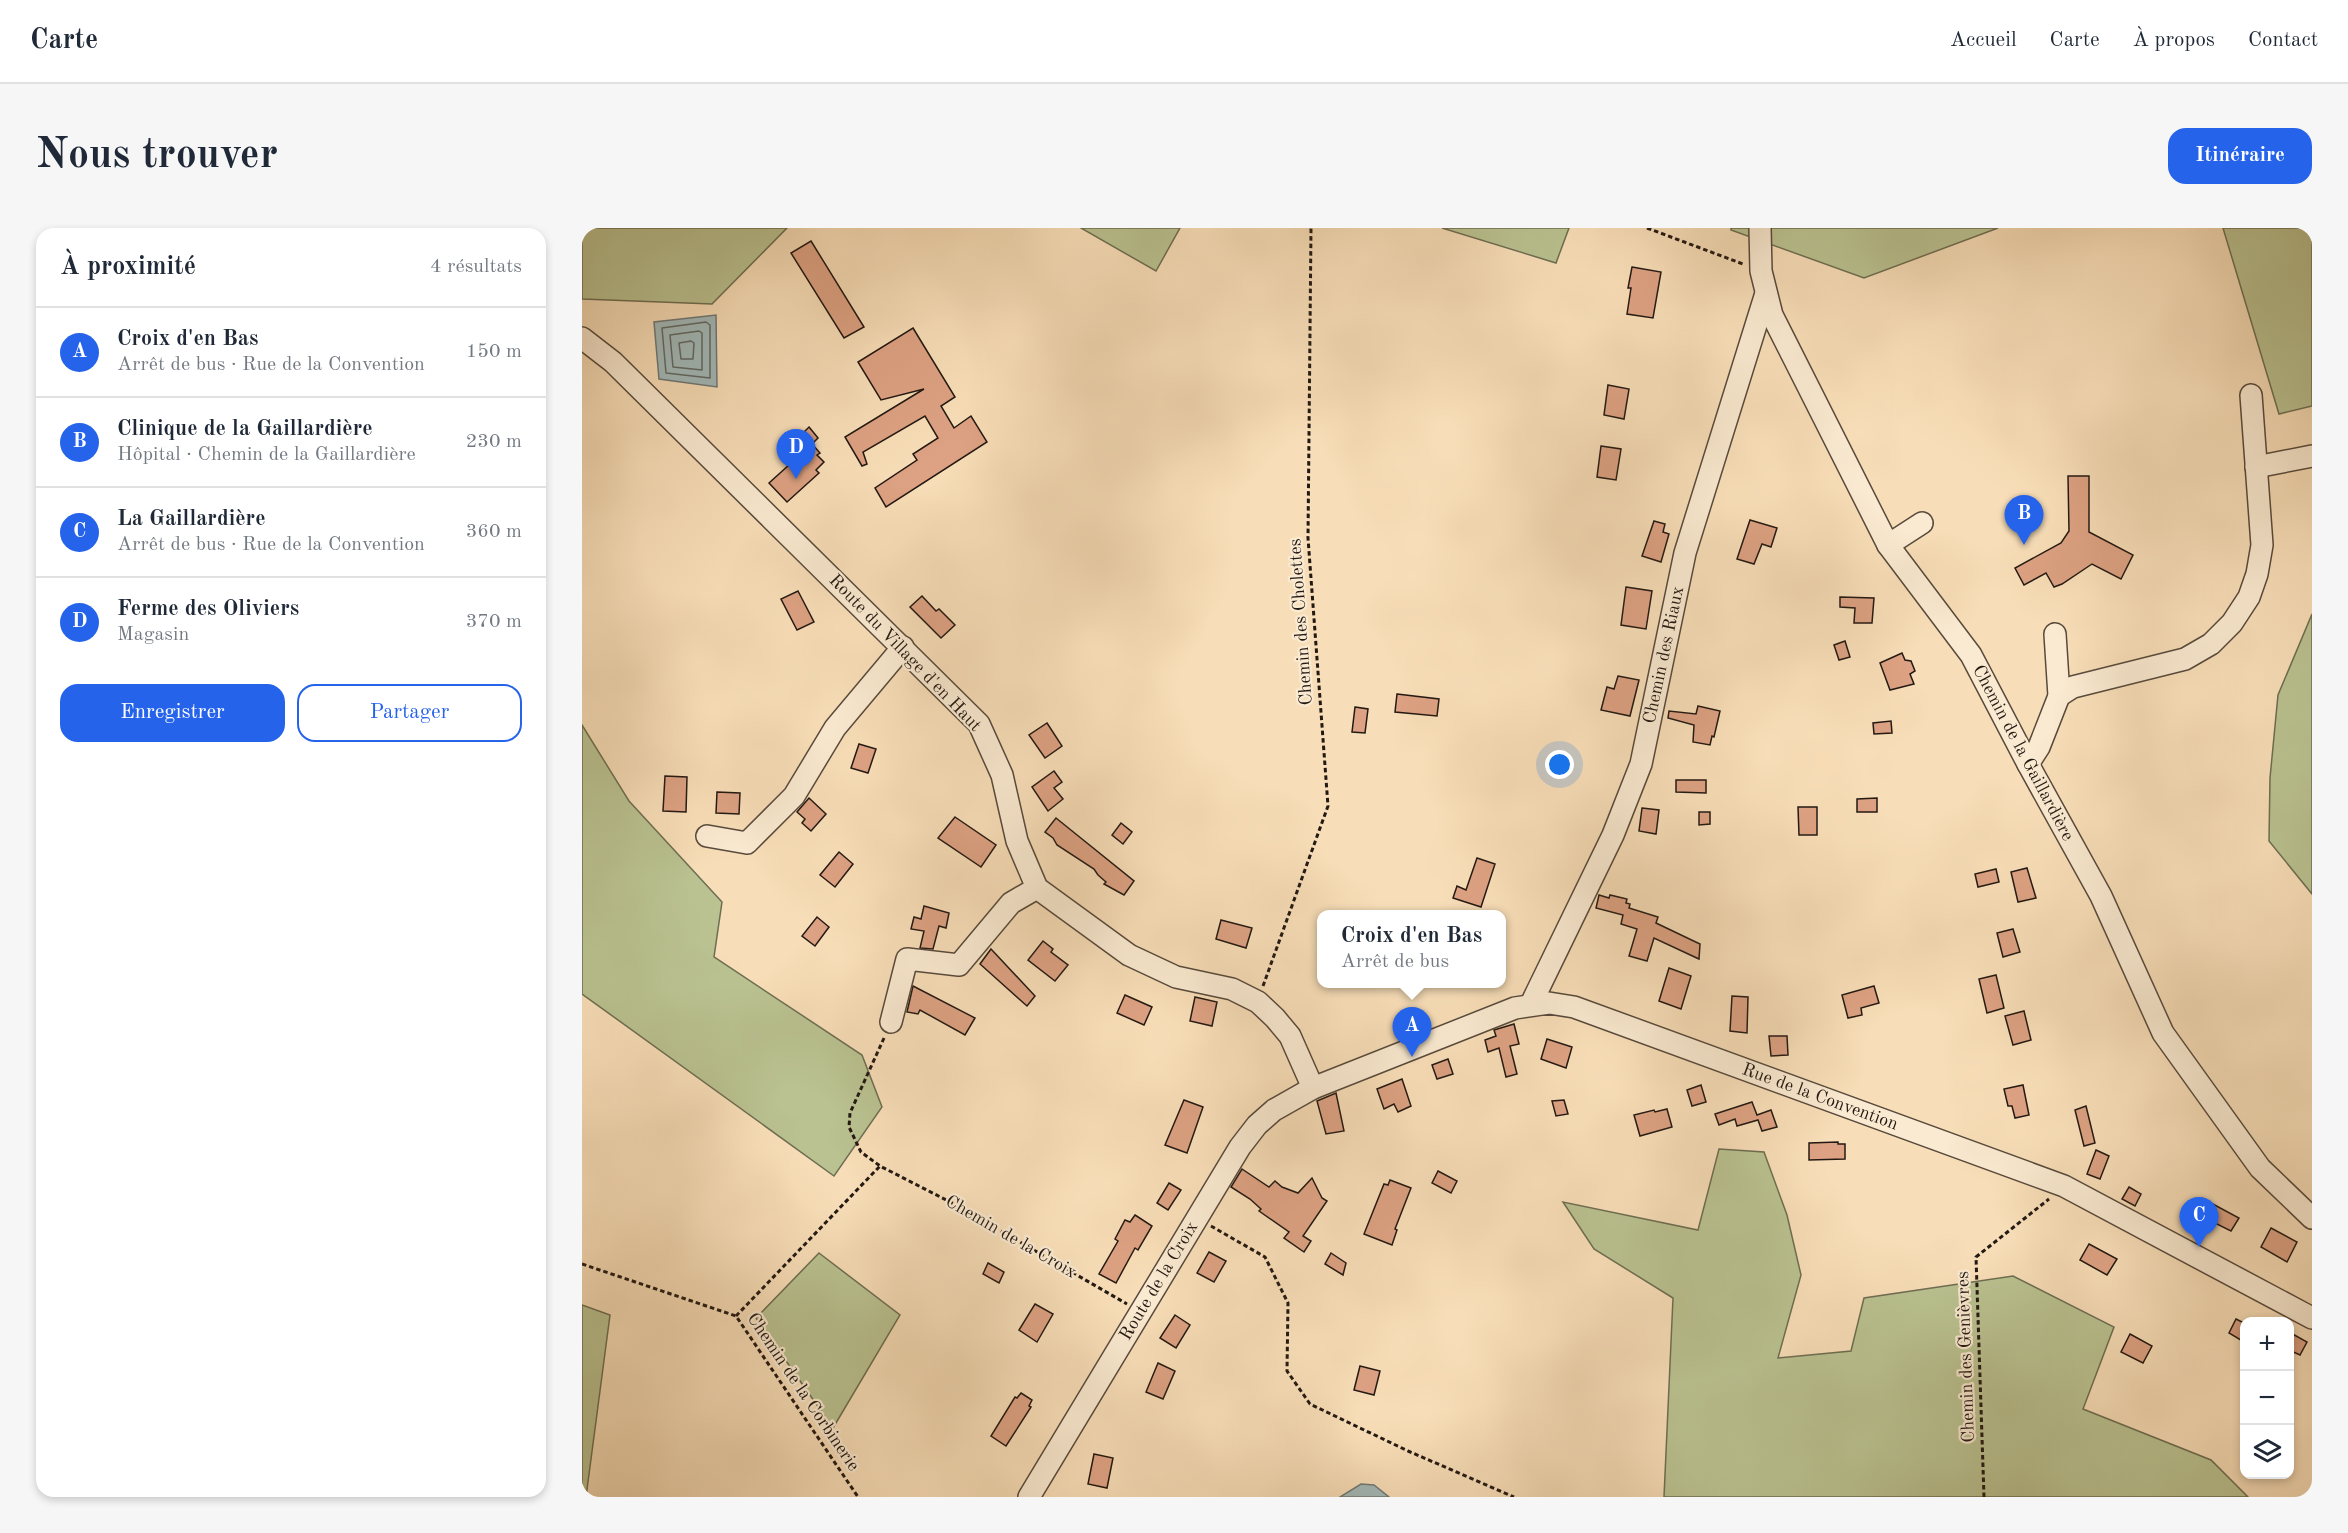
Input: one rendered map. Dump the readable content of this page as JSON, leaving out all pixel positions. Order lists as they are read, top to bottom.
{
  "streets": {
    "street": [
      "Route du Village d'en Haut",
      "Chemin des Riaux",
      "Chemin de la Gaillardière",
      "Rue de la Convention",
      "Route de la Croix"
    ],
    "path": [
      "Chemin des Cholettes",
      "Chemin de la Croix",
      "Chemin des Genièvres",
      "Chemin de la Corbinerie"
    ]
  },
  "crossings": [
    ["Chemin des Riaux", "Chemin de la Gaillardière"],
    ["Chemin des Riaux", "Rue de la Convention"],
    ["Rue de la Convention", "Route de la Croix"],
    ["Rue de la Convention", "Chemin des Genièvres"],
    ["Chemin de la Croix", "Route de la Croix"]
  ],
  "page": {
    "header": "Carte",
    "nav": [
      "Accueil",
      "Carte",
      "À propos",
      "Contact"
    ],
    "buttons": [
      "Itinéraire",
      ["Enregistrer", "Partager"]
    ],
    "title": "Nous trouver",
    "heading": ["À proximité", "4 résultats"],
    "list": [
      {
        "mark": "A",
        "name": "Croix d'en Bas",
        "note": "Arrêt de bus · Rue de la Convention",
        "value": "150 m"
      },
      {
        "mark": "B",
        "name": "Clinique de la Gaillardière",
        "note": "Hôpital · Chemin de la Gaillardière",
        "value": "230 m"
      },
      {
        "mark": "C",
        "name": "La Gaillardière",
        "note": "Arrêt de bus · Rue de la Convention",
        "value": "360 m"
      },
      {
        "mark": "D",
        "name": "Ferme des Oliviers",
        "note": "Magasin",
        "value": "370 m"
      }
    ],
    "pins": [
      "D",
      "B",
      "A",
      "C"
    ],
    "popup": ["Croix d'en Bas", "Arrêt de bus"],
    "map_buttons": ["+", "−"]
  }
}
